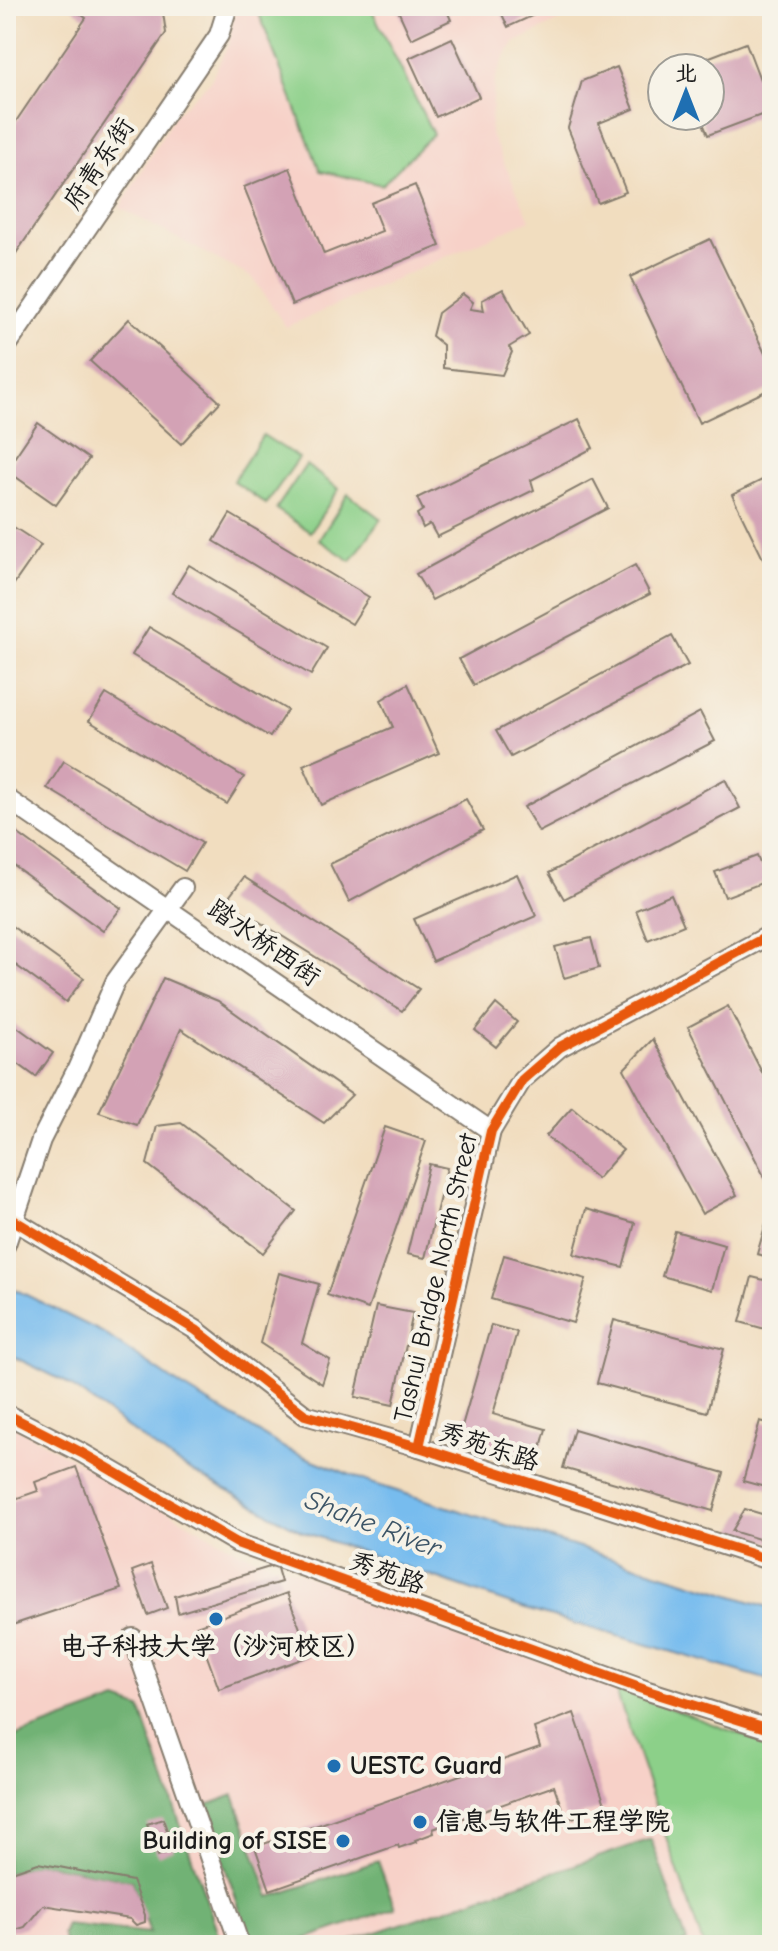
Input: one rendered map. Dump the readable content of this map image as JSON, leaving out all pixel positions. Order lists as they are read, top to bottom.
{
  "streets": {
    "street": [
      "府青东街",
      "踏水桥西街",
      "Tashui Bridge North Street",
      "秀苑东路",
      "秀苑路"
    ]
  },
  "crossings": [
    ["踏水桥西街", "Tashui Bridge North Street"],
    ["Tashui Bridge North Street", "秀苑东路"]
  ],
  "water": ["Shahe River"],
  "places": [
    "电子科技大学（沙河校区）",
    "UESTC Guard",
    "信息与软件工程学院",
    "Building of SISE"
  ],
  "north": "top"
}
